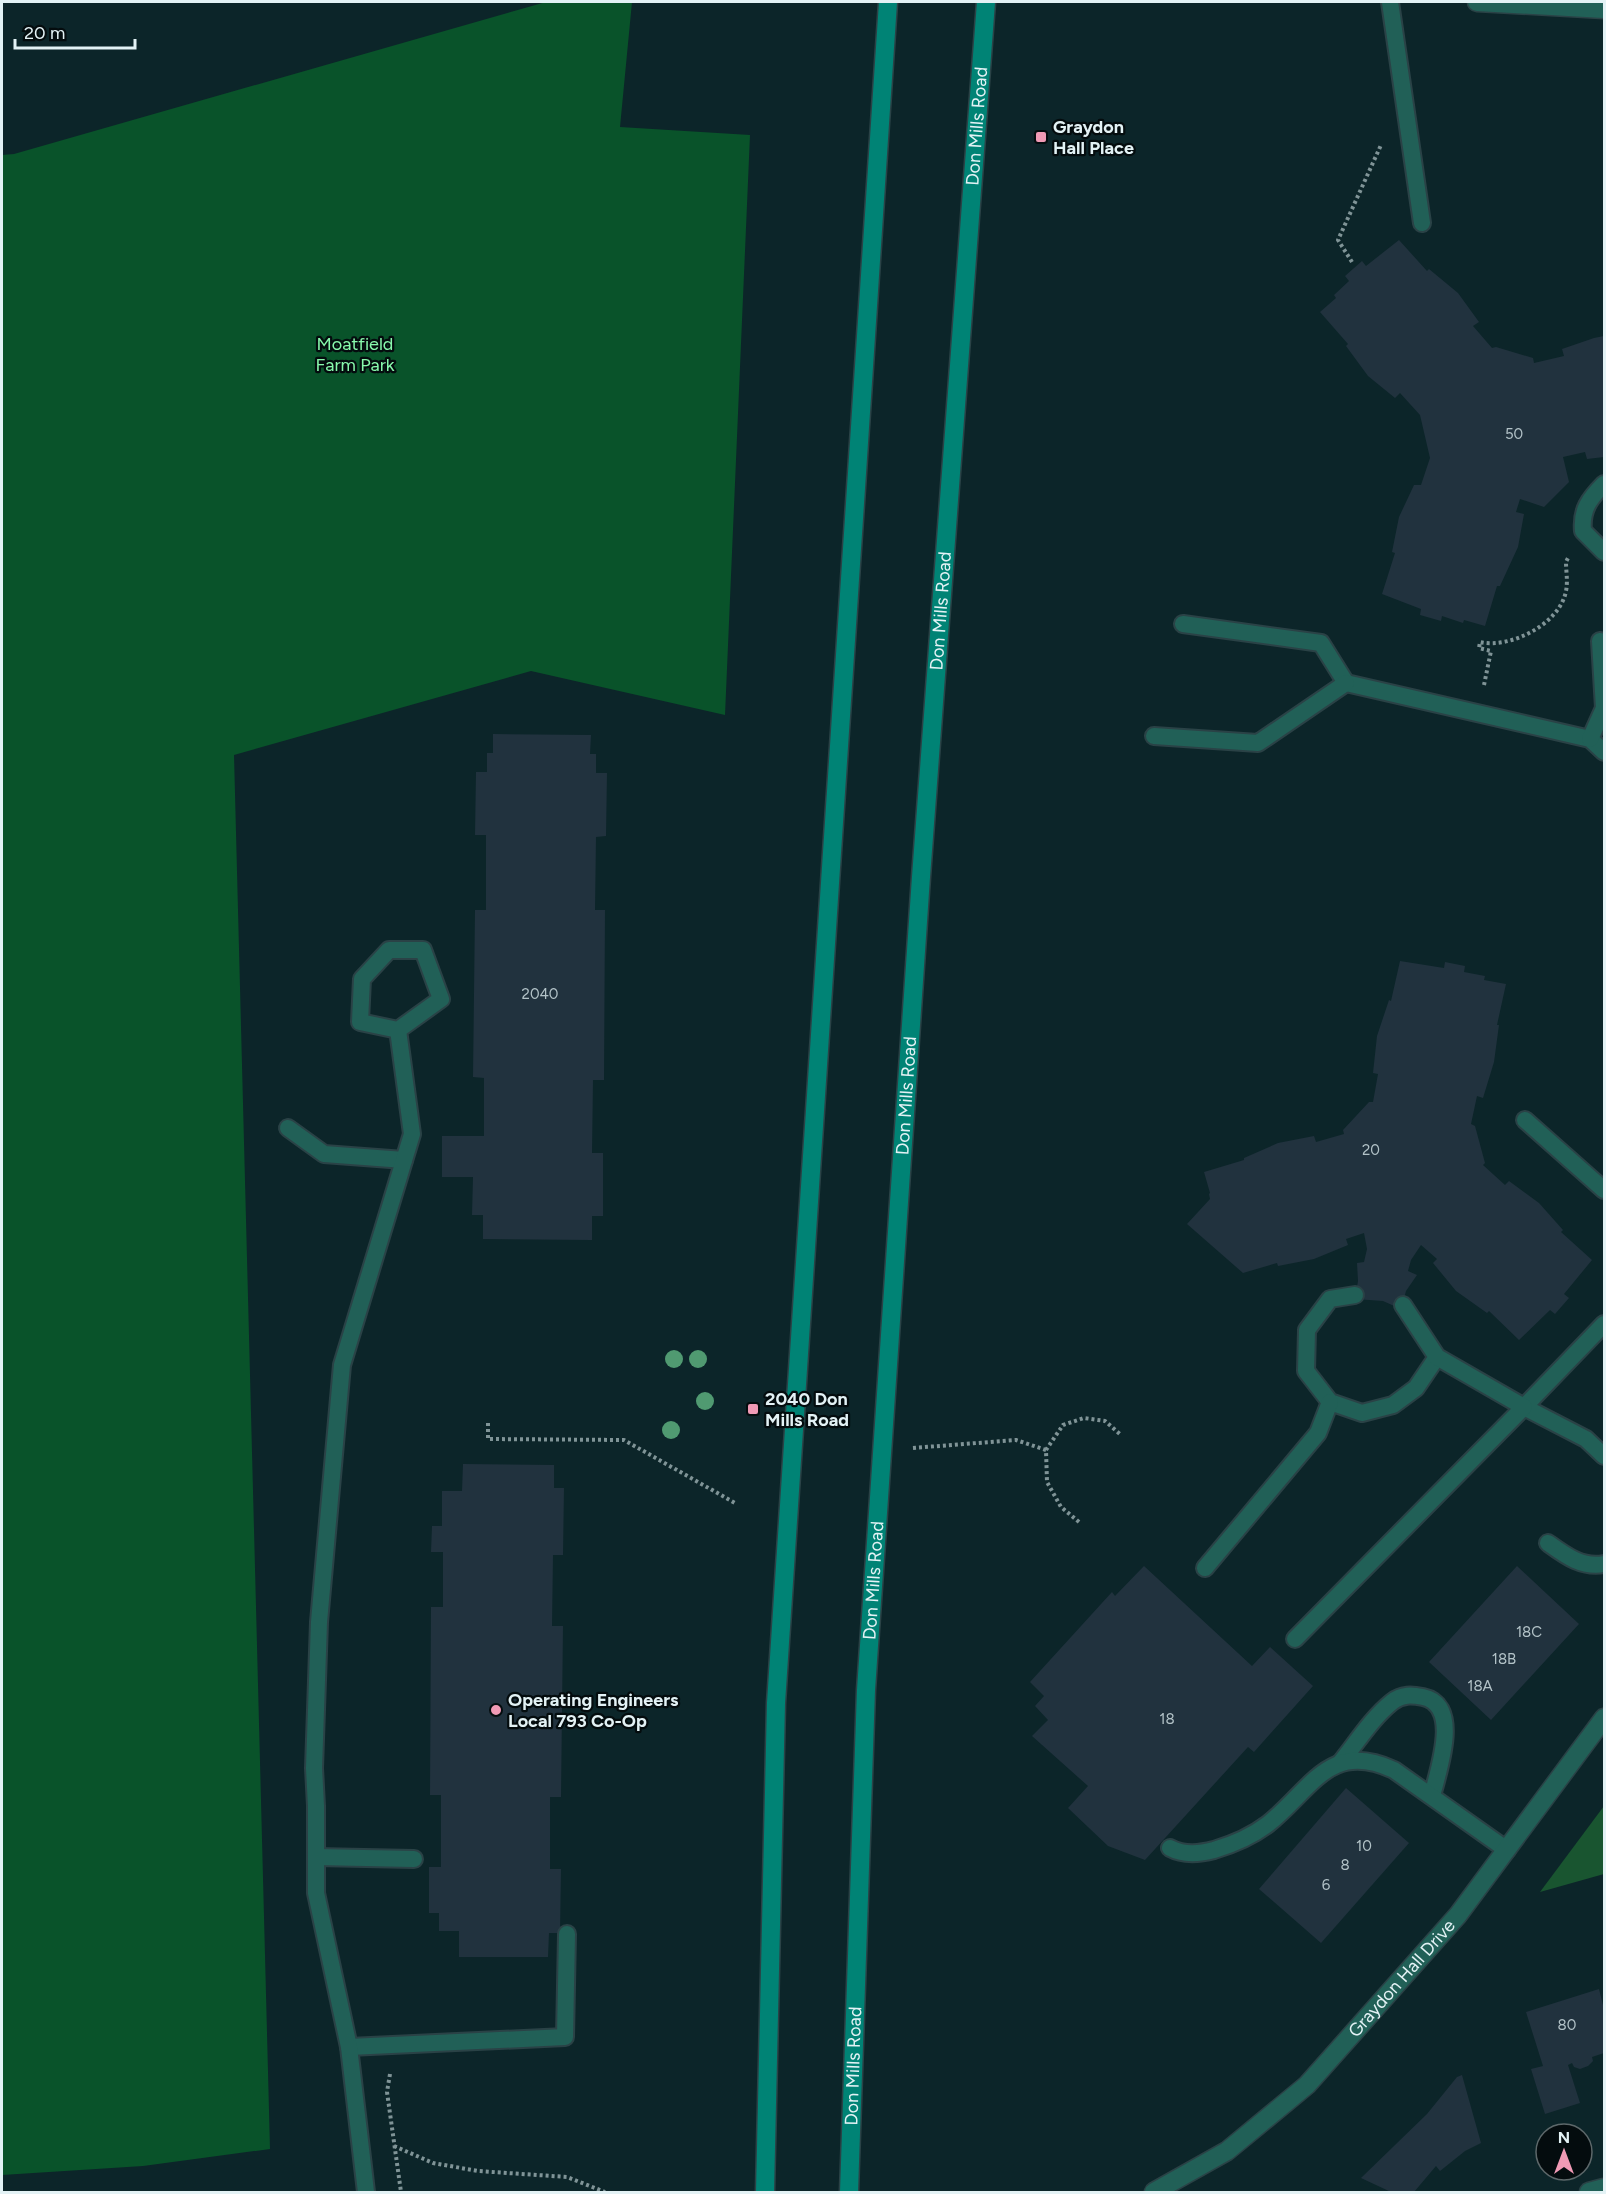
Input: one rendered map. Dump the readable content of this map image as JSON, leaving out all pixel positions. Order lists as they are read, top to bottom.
{
  "streets": {
    "main road": ["Don Mills Road"],
    "street": ["Graydon Hall Drive"]
  },
  "parks": ["Moatfield Farm Park"],
  "places": {
    "transit": ["Graydon Hall Place", "2040 Don Mills Road"],
    "other": ["Operating Engineers Local 793 Co-Op"]
  },
  "house_numbers": [
    "50",
    "2040",
    "20",
    "18C",
    "18B",
    "18A",
    "18",
    "10",
    "8",
    "6",
    "80"
  ],
  "scale_bar": "20 m",
  "north": "top"
}
